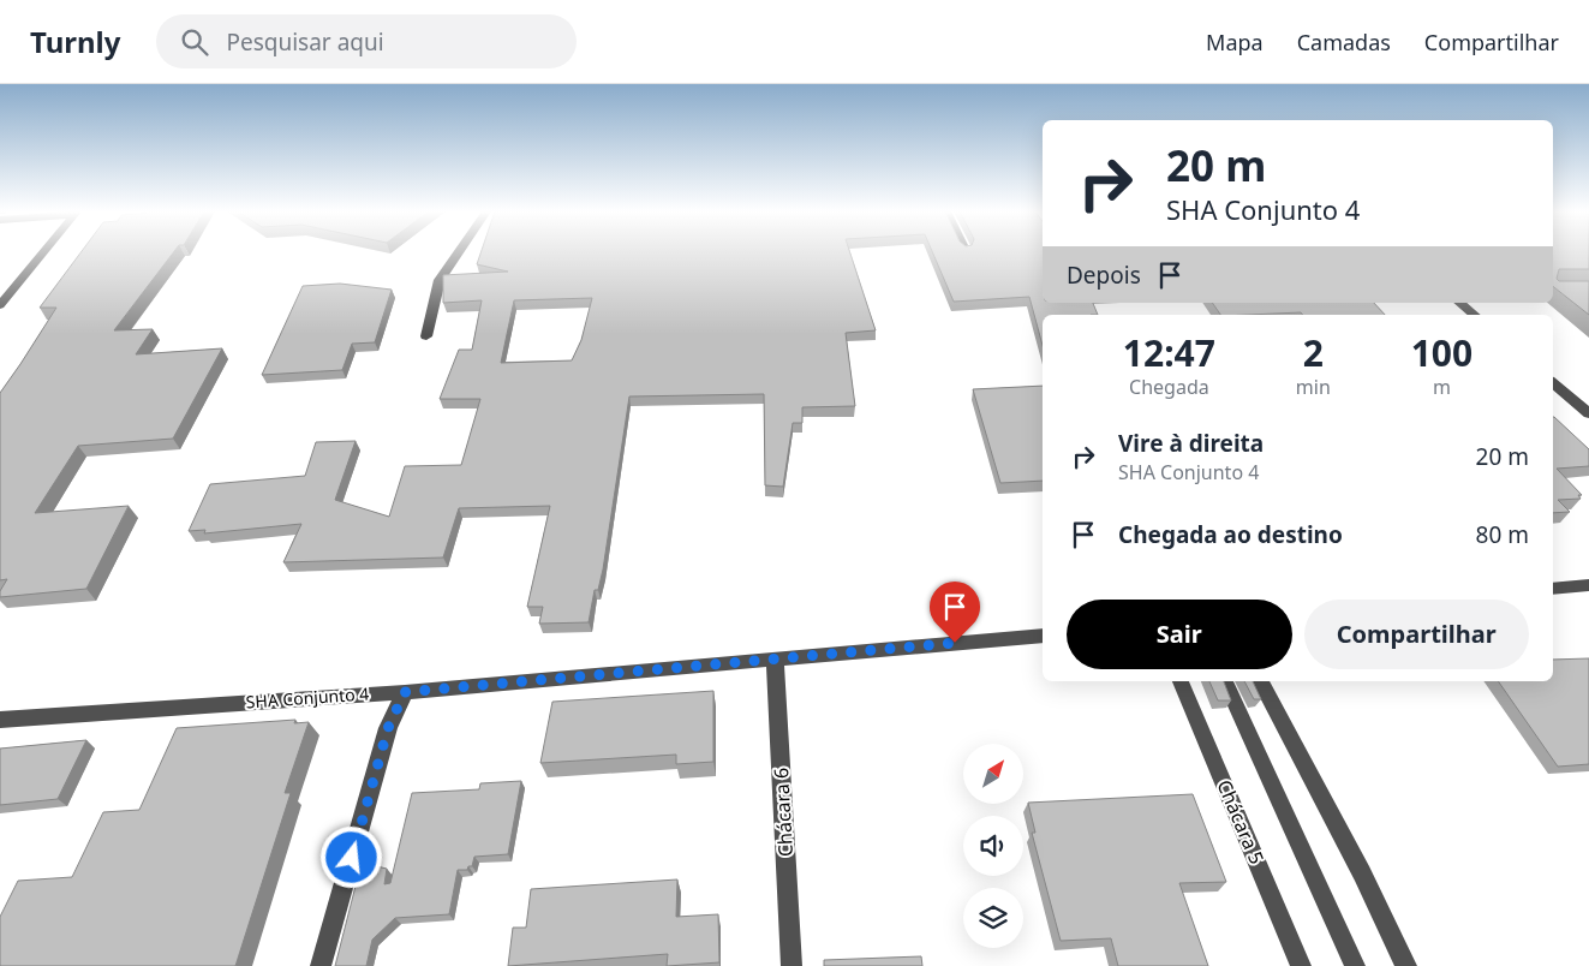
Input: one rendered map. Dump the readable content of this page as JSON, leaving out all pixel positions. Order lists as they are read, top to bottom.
{
  "streets": {
    "street": ["SHA Conjunto 4", "Chácara 6", "Chácara 5"]
  },
  "crossings": [
    ["SHA Conjunto 4", "Chácara 6"]
  ],
  "north": "top right",
  "page": {
    "header": "Turnly",
    "search": "Pesquisar aqui",
    "nav": ["Mapa", "Camadas", "Compartilhar"],
    "turn": ["20 m", "SHA Conjunto 4"],
    "then": "Depois",
    "eta": [
      "12:47",
      "Chegada",
      "2",
      "min",
      "100",
      "m"
    ],
    "list": [
      {
        "name": "Vire à direita",
        "note": "SHA Conjunto 4",
        "value": "20 m"
      },
      {
        "name": "Chegada ao destino",
        "value": "80 m"
      }
    ],
    "buttons": ["Sair", "Compartilhar"]
  }
}
